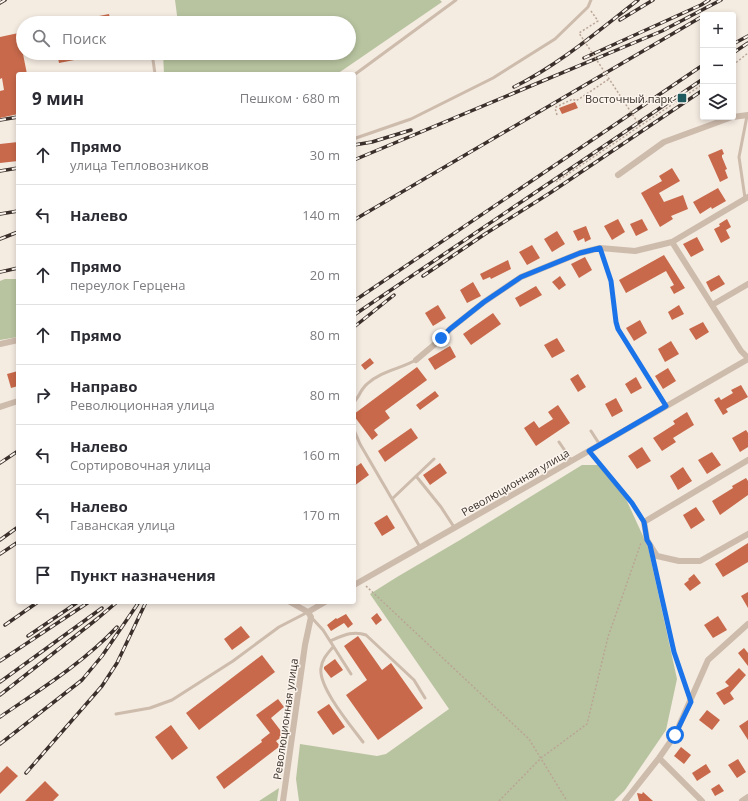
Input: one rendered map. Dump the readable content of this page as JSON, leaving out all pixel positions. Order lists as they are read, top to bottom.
{
  "streets": {
    "street": ["Революционная улица"]
  },
  "places": {
    "transit": ["Восточный парк"]
  },
  "page": {
    "map_buttons": ["+", "−"],
    "search": "Поиск",
    "heading": ["9 мин", "Пешком · 680 m"],
    "list": [
      ["Прямо", "улица Тепловозников", "30 m"],
      ["Налево", "140 m"],
      ["Прямо", "переулок Герцена", "20 m"],
      ["Прямо", "80 m"],
      ["Направо", "Революционная улица", "80 m"],
      ["Налево", "Сортировочная улица", "160 m"],
      ["Налево", "Гаванская улица", "170 m"],
      "Пункт назначения"
    ]
  }
}
